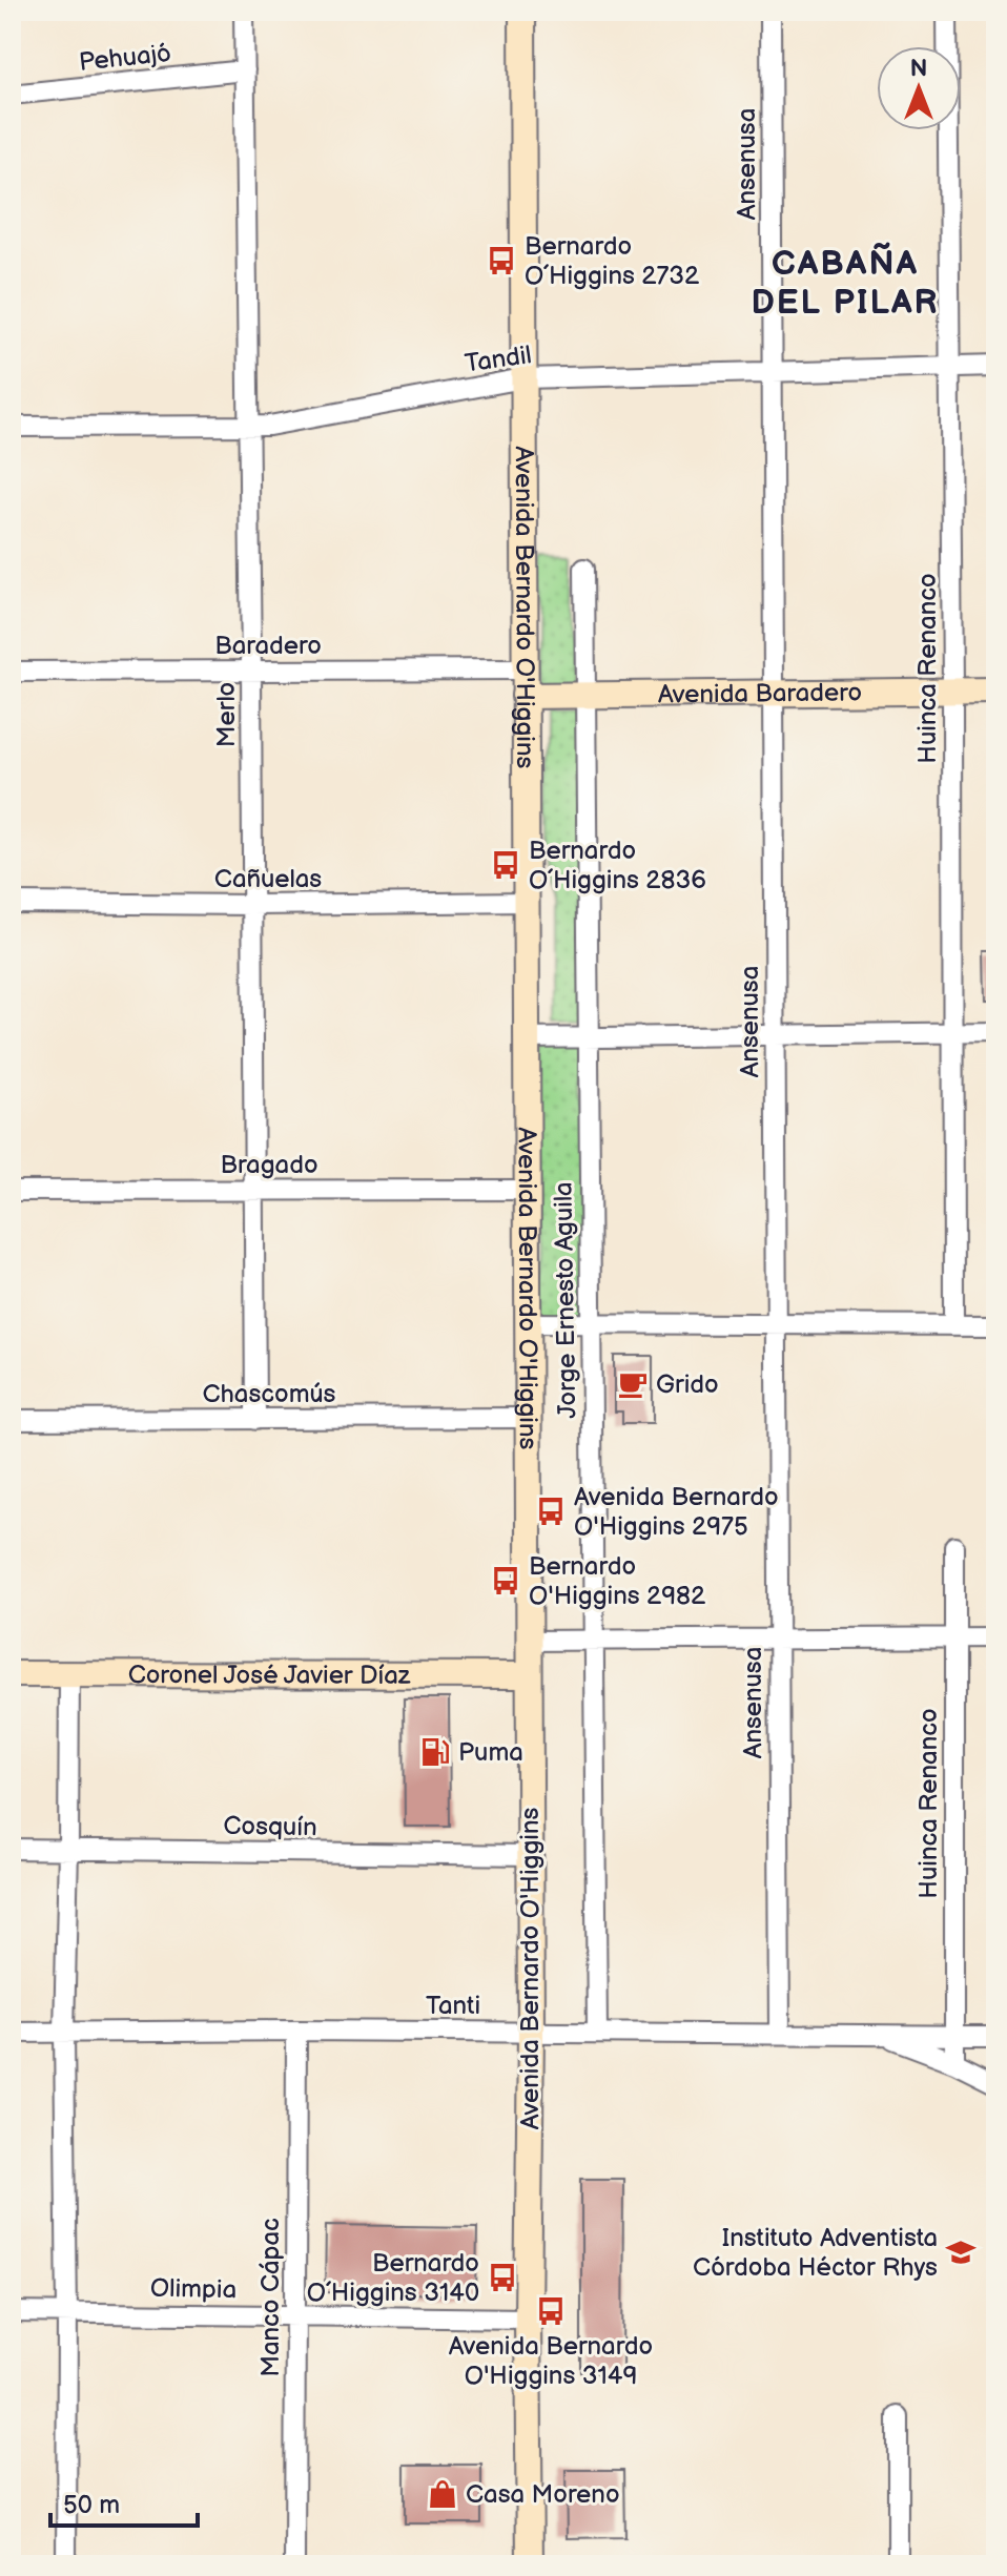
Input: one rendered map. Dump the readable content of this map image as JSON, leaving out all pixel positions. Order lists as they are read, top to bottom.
{
  "streets": {
    "main road": ["Avenida Bernardo O'Higgins", "Avenida Baradero", "Coronel José Javier Díaz"],
    "street": [
      "Pehuajó",
      "Ansenusa",
      "Tandil",
      "Baradero",
      "Huinca Renanco",
      "Merlo",
      "Cañuelas",
      "Bragado",
      "Jorge Ernesto Aguila",
      "Chascomús",
      "Cosquín",
      "Tanti",
      "Olimpia",
      "Manco Cápac"
    ]
  },
  "crossings": [
    ["Pehuajó", "Merlo"],
    ["Ansenusa", "Tandil"],
    ["Ansenusa", "Avenida Baradero"],
    ["Ansenusa", "Tanti"],
    ["Tandil", "Avenida Bernardo O'Higgins"],
    ["Tandil", "Huinca Renanco"],
    ["Tandil", "Merlo"],
    ["Avenida Bernardo O'Higgins", "Baradero"],
    ["Avenida Bernardo O'Higgins", "Avenida Baradero"],
    ["Avenida Bernardo O'Higgins", "Cañuelas"],
    ["Avenida Bernardo O'Higgins", "Bragado"],
    ["Avenida Bernardo O'Higgins", "Chascomús"],
    ["Avenida Bernardo O'Higgins", "Coronel José Javier Díaz"],
    ["Avenida Bernardo O'Higgins", "Cosquín"],
    ["Avenida Bernardo O'Higgins", "Tanti"],
    ["Avenida Bernardo O'Higgins", "Olimpia"],
    ["Baradero", "Avenida Baradero"],
    ["Baradero", "Merlo"],
    ["Huinca Renanco", "Avenida Baradero"],
    ["Huinca Renanco", "Tanti"],
    ["Avenida Baradero", "Jorge Ernesto Aguila"],
    ["Merlo", "Cañuelas"],
    ["Merlo", "Bragado"],
    ["Merlo", "Chascomús"],
    ["Jorge Ernesto Aguila", "Tanti"],
    ["Tanti", "Manco Cápac"],
    ["Olimpia", "Manco Cápac"]
  ],
  "districts": ["CABAÑA DEL PILAR"],
  "places": {
    "bus stop": [
      "Bernardo O´Higgins 2732",
      "Bernardo O´Higgins 2836",
      "Avenida Bernardo O'Higgins 2975",
      "Bernardo O'Higgins 2982",
      "Bernardo O´Higgins 3140",
      "Avenida Bernardo O'Higgins 3149"
    ],
    "cafe": ["Grido"],
    "fuel station": ["Puma"],
    "school or university": ["Instituto Adventista Córdoba Héctor Rhys"],
    "shop": ["Casa Moreno"]
  },
  "scale_bar": "50 m",
  "north": "top"
}
